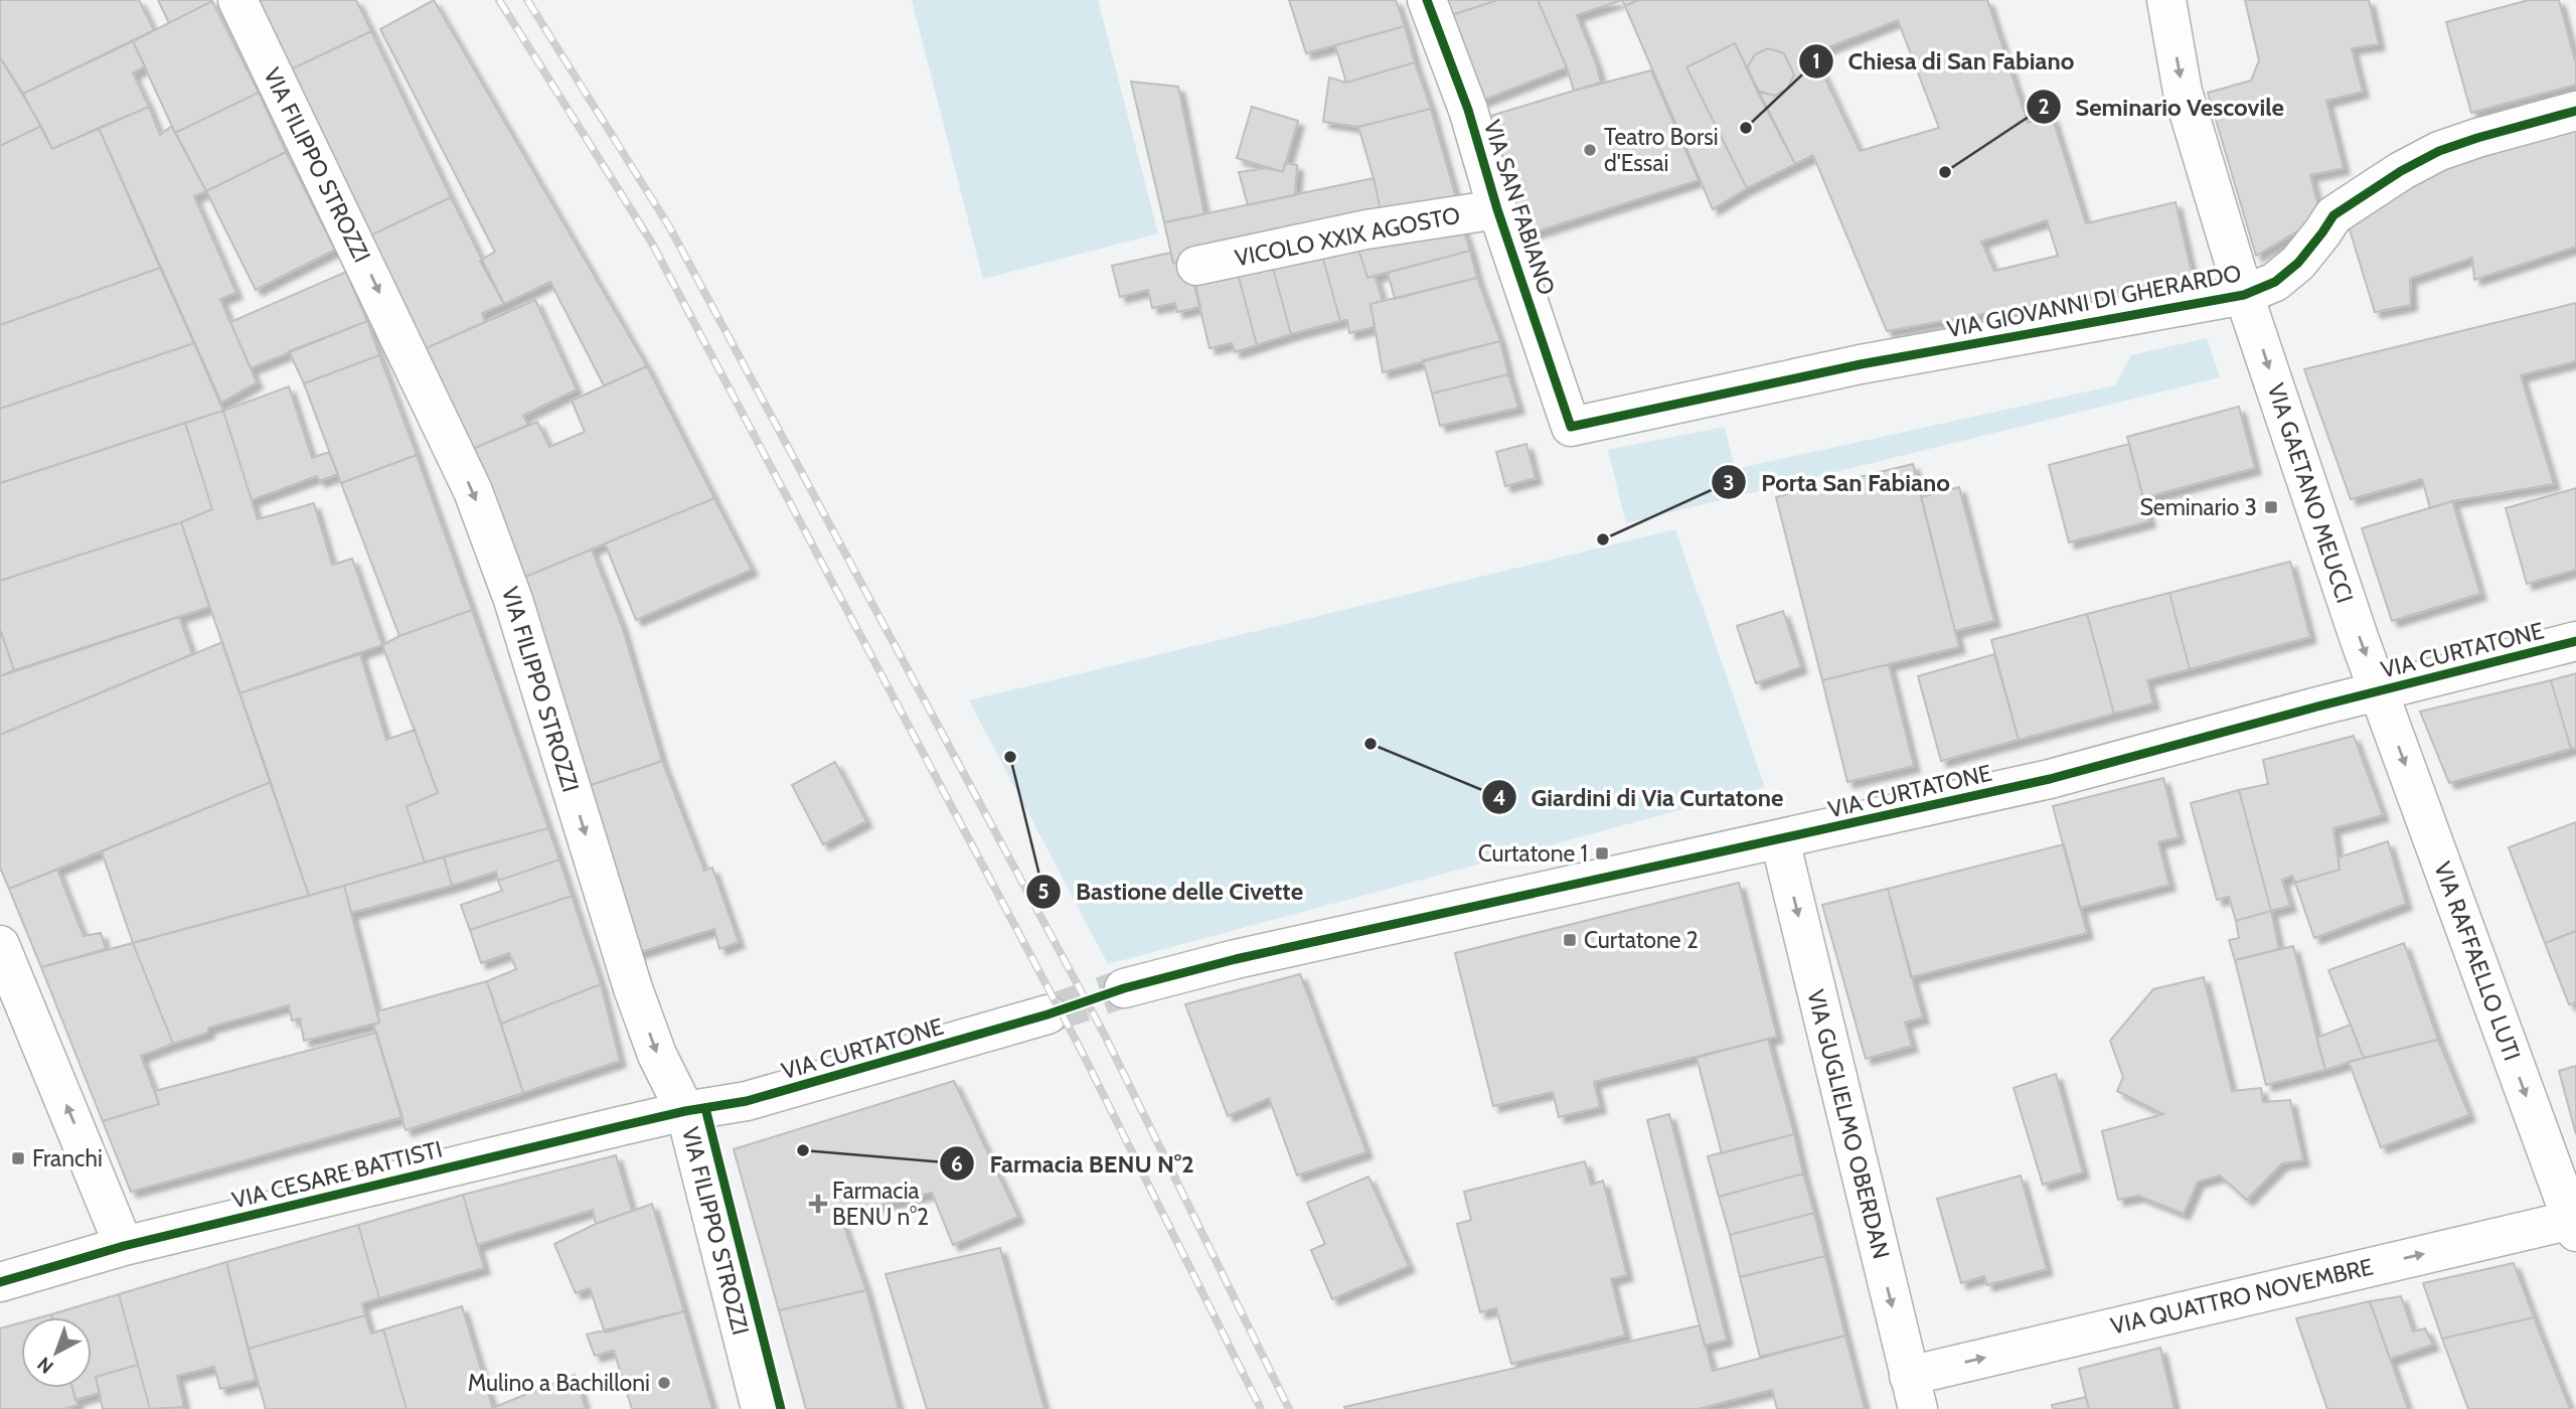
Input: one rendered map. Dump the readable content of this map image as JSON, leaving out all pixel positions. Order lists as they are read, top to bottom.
{
  "streets": {
    "street": [
      "VIA FILIPPO STROZZI",
      "VIA SAN FABIANO",
      "VICOLO XXIX AGOSTO",
      "VIA GIOVANNI DI GHERARDO",
      "VIA GAETANO MEUCCI",
      "VIA CURTATONE",
      "VIA RAFFAELLO LUTI",
      "VIA GUGLIELMO OBERDAN",
      "VIA CESARE BATTISTI",
      "VIA QUATTRO NOVEMBRE"
    ]
  },
  "crossings": [
    ["VIA FILIPPO STROZZI", "VIA CURTATONE"],
    ["VIA FILIPPO STROZZI", "VIA CESARE BATTISTI"],
    ["VIA SAN FABIANO", "VICOLO XXIX AGOSTO"],
    ["VIA SAN FABIANO", "VIA GIOVANNI DI GHERARDO"],
    ["VIA GIOVANNI DI GHERARDO", "VIA GAETANO MEUCCI"],
    ["VIA GAETANO MEUCCI", "VIA CURTATONE"],
    ["VIA GAETANO MEUCCI", "VIA RAFFAELLO LUTI"],
    ["VIA CURTATONE", "VIA RAFFAELLO LUTI"],
    ["VIA CURTATONE", "VIA GUGLIELMO OBERDAN"],
    ["VIA CURTATONE", "VIA CESARE BATTISTI"],
    ["VIA RAFFAELLO LUTI", "VIA QUATTRO NOVEMBRE"],
    ["VIA GUGLIELMO OBERDAN", "VIA QUATTRO NOVEMBRE"]
  ],
  "one_way": [
    "VIA FILIPPO STROZZI",
    "VIA GAETANO MEUCCI",
    "VIA RAFFAELLO LUTI",
    "VIA GUGLIELMO OBERDAN",
    "VIA QUATTRO NOVEMBRE"
  ],
  "places": {
    "other": [
      "Chiesa di San Fabiano",
      "Teatro Borsi d'Essai",
      "Seminario Vescovile",
      "Porta San Fabiano",
      "Giardini di Via Curtatone",
      "Bastione delle Civette",
      "Farmacia BENU N°2",
      "Mulino a Bachilloni"
    ],
    "transit": [
      "Seminario 3",
      "Curtatone 1",
      "Curtatone 2",
      "Franchi"
    ],
    "health": ["Farmacia BENU n°2"]
  },
  "north": "bottom left"
}
